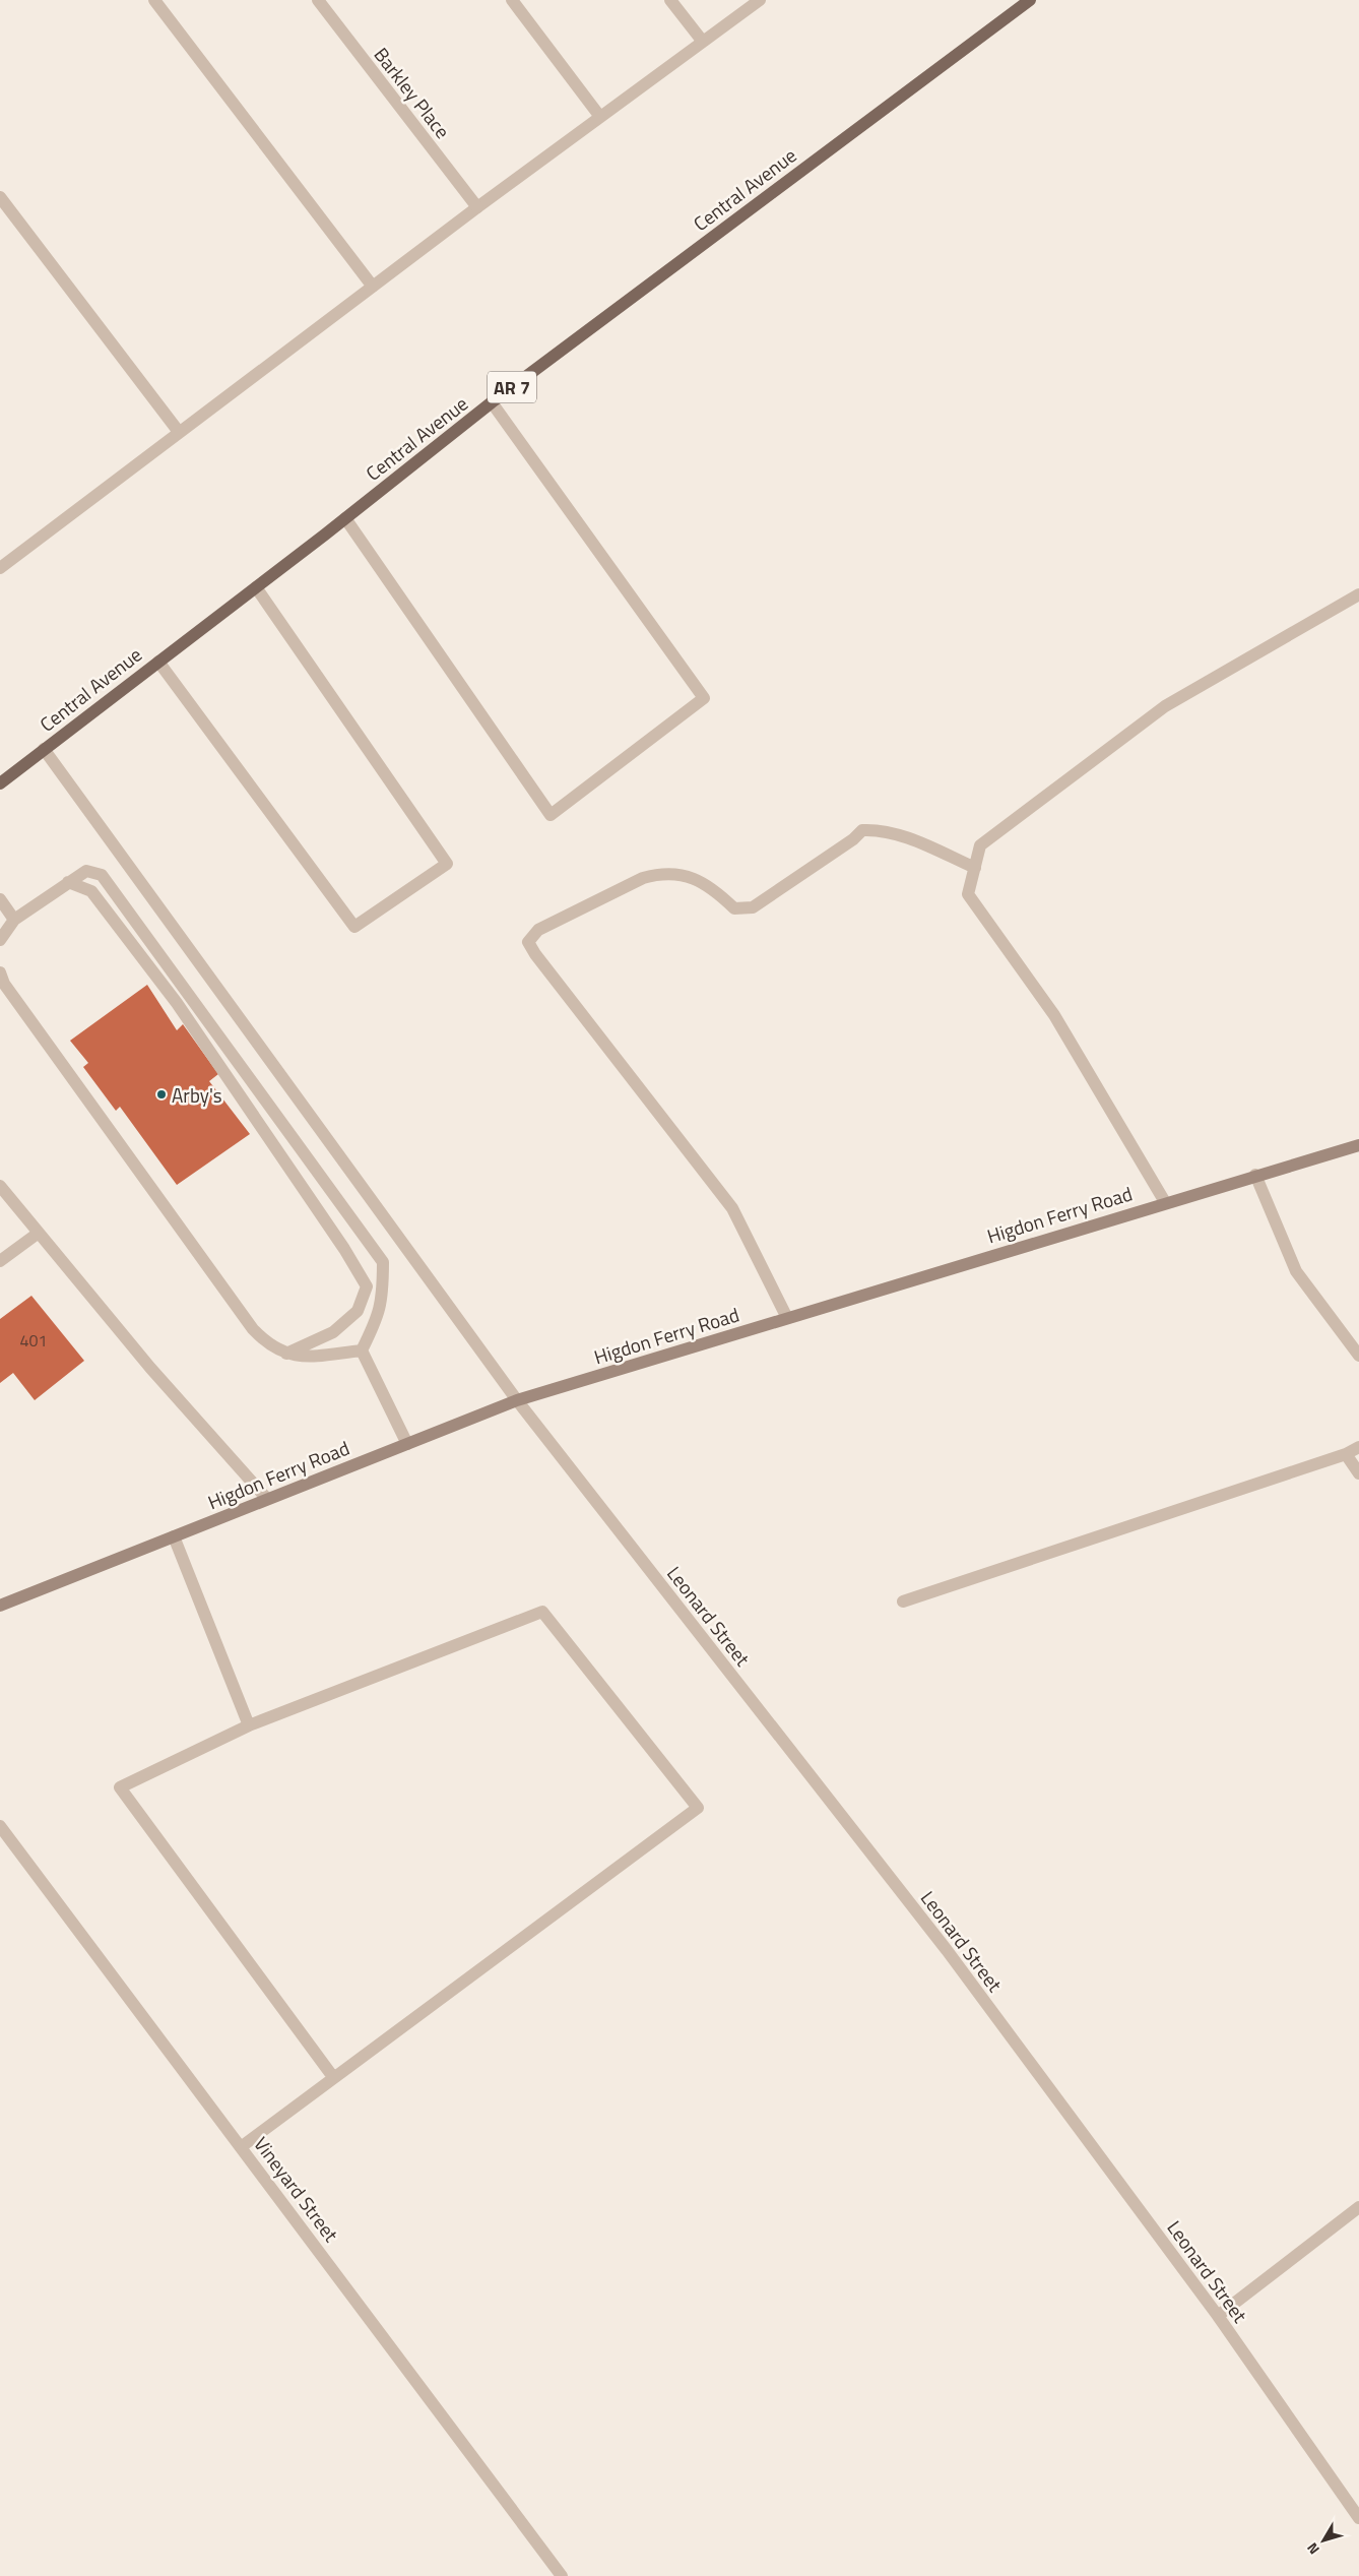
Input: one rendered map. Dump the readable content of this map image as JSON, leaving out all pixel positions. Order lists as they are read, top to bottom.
{
  "streets": {
    "main road": ["Central Avenue", "AR 7", "Higdon Ferry Road"],
    "street": ["Barkley Place", "Leonard Street", "Vineyard Street"]
  },
  "crossings": [
    ["Central Avenue", "Leonard Street"],
    ["Higdon Ferry Road", "Leonard Street"]
  ],
  "places": ["Arby's"],
  "house_numbers": ["401"],
  "north": "bottom left"
}
